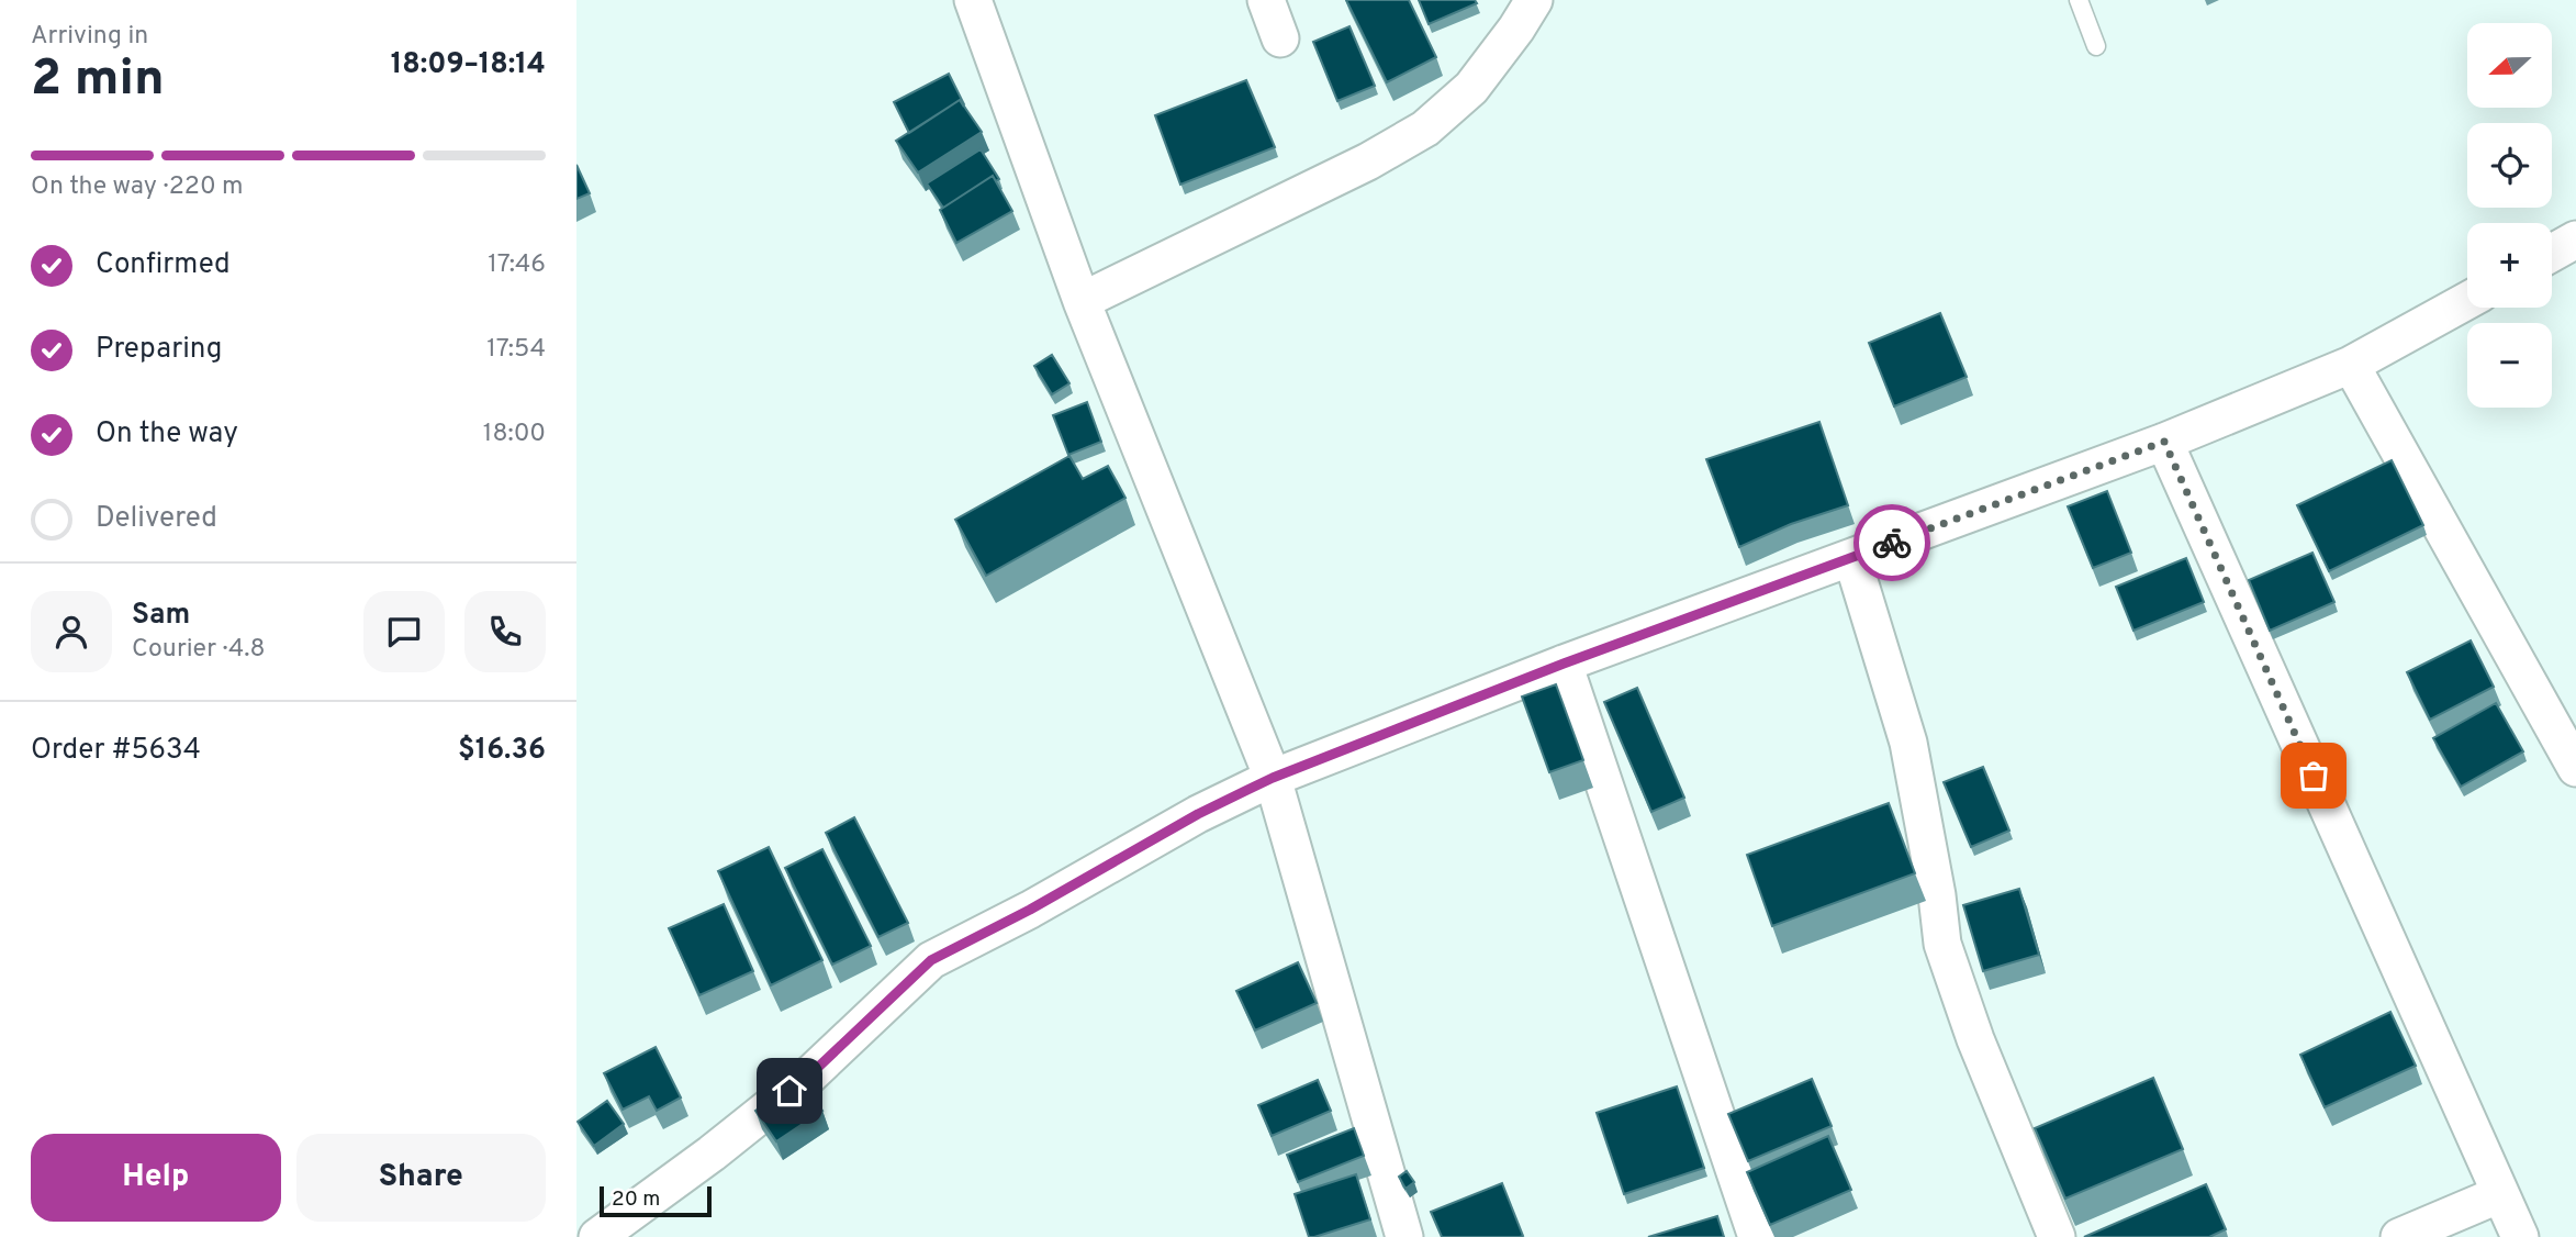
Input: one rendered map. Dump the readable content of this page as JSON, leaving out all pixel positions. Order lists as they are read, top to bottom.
{
  "scale_bar": "20 m",
  "north": "left",
  "page": {
    "heading": ["2 min", "Arriving in", "18:09–18:14"],
    "panel": [
      "Sam",
      "Courier · 4.8",
      "Order #5634",
      "$16.36"
    ],
    "map_buttons": ["+", "−"],
    "bar": "On the way · 220 m",
    "list": [
      ["Confirmed", "17:46"],
      ["Preparing", "17:54"],
      ["On the way", "18:00"],
      "Delivered"
    ],
    "buttons": ["Help", "Share"],
    "scale": "20 m"
  }
}
